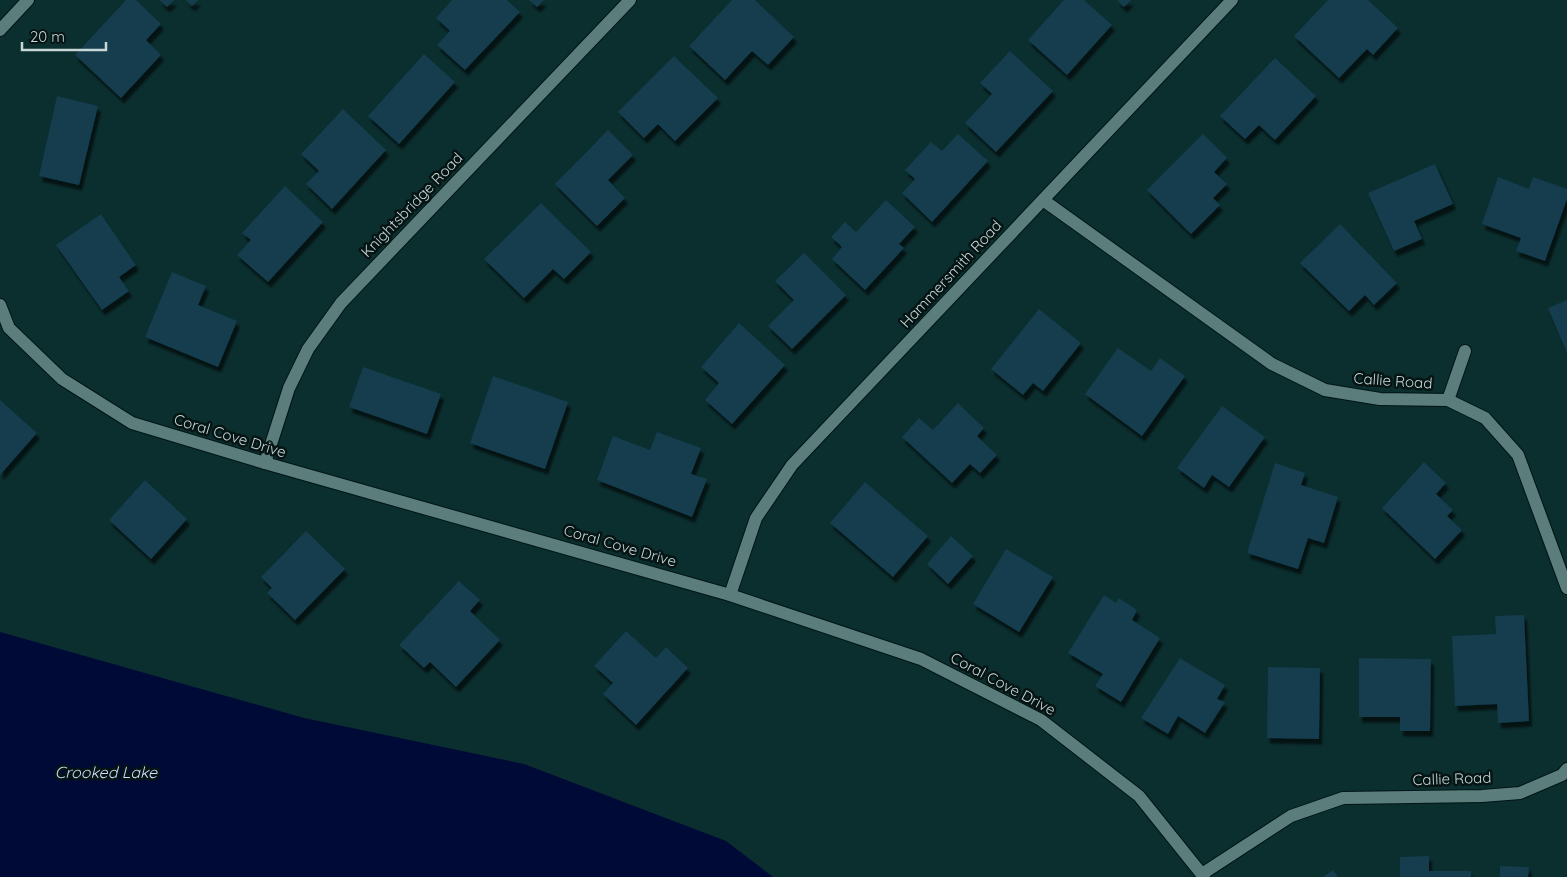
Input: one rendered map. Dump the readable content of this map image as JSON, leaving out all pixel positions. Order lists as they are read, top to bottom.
{
  "streets": {
    "street": [
      "Knightsbridge Road",
      "Hammersmith Road",
      "Callie Road",
      "Coral Cove Drive"
    ]
  },
  "crossings": [
    ["Knightsbridge Road", "Coral Cove Drive"],
    ["Hammersmith Road", "Callie Road"],
    ["Hammersmith Road", "Coral Cove Drive"],
    ["Callie Road", "Coral Cove Drive"]
  ],
  "water": ["Crooked Lake"],
  "scale_bar": "20 m"
}
